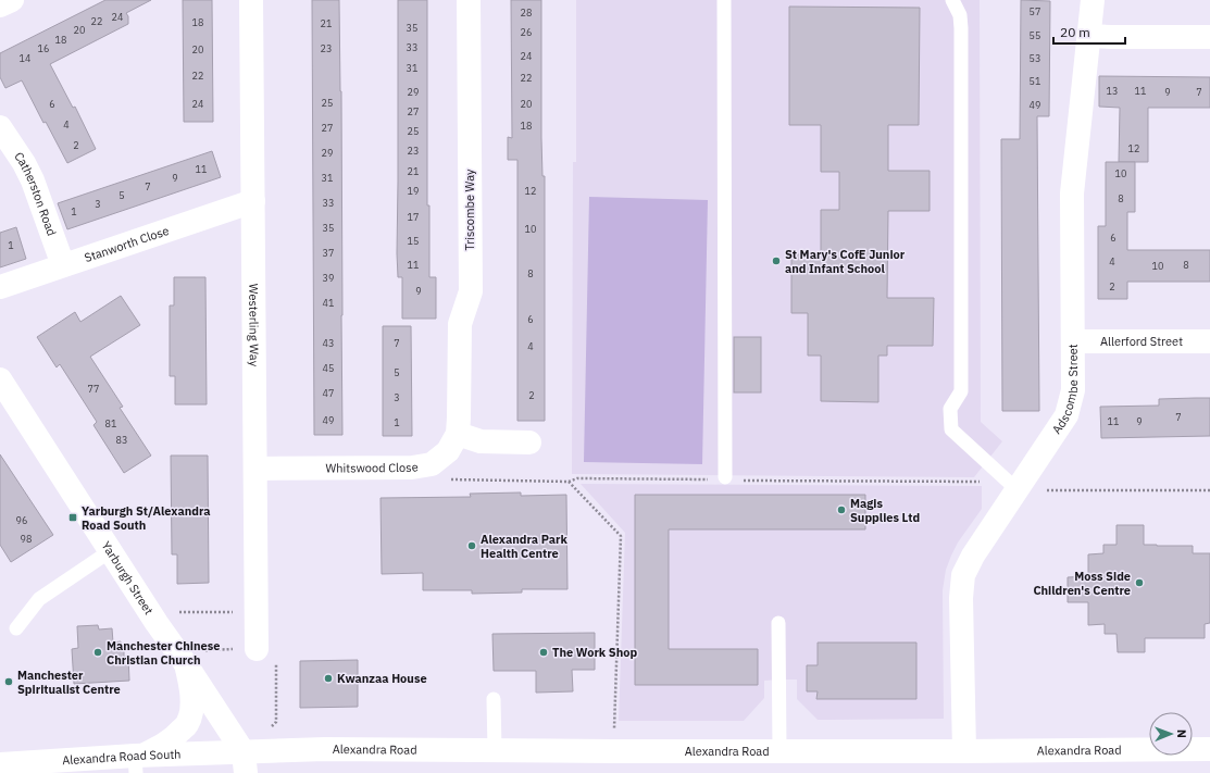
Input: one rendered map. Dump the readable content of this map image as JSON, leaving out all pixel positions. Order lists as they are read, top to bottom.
{
  "streets": {
    "street": [
      "Catherston Road",
      "Triscombe Way",
      "Stanworth Close",
      "Westerling Way",
      "Allerford Street",
      "Adscombe Street",
      "Whitswood Close",
      "Yarburgh Street",
      "Alexandra Road",
      "Alexandra Road South"
    ]
  },
  "crossings": [
    ["Catherston Road", "Stanworth Close"],
    ["Triscombe Way", "Whitswood Close"],
    ["Stanworth Close", "Westerling Way"],
    ["Westerling Way", "Whitswood Close"],
    ["Allerford Street", "Adscombe Street"],
    ["Adscombe Street", "Alexandra Road"],
    ["Yarburgh Street", "Alexandra Road"],
    ["Yarburgh Street", "Alexandra Road South"],
    ["Alexandra Road", "Alexandra Road South"]
  ],
  "places": {
    "other": [
      "St Mary's CofE Junior and Infant School",
      "Magis Supplies Ltd",
      "Alexandra Park Health Centre",
      "Moss Side Children's Centre",
      "Manchester Chinese Christian Church",
      "The Work Shop",
      "Kwanzaa House",
      "Manchester Spiritualist Centre"
    ],
    "transit": ["Yarburgh St/Alexandra Road South"]
  },
  "house_numbers": [
    "57",
    "28",
    "24",
    "22",
    "18",
    "21",
    "35",
    "20",
    "26",
    "55",
    "18",
    "33",
    "16",
    "23",
    "20",
    "24",
    "14",
    "53",
    "31",
    "22",
    "22",
    "51",
    "13",
    "11",
    "29",
    "9",
    "7",
    "25",
    "6",
    "24",
    "20",
    "49",
    "27",
    "4",
    "18",
    "27",
    "25",
    "2",
    "12",
    "23",
    "29",
    "11",
    "21",
    "10",
    "9",
    "31",
    "7",
    "19",
    "12",
    "5",
    "8",
    "33",
    "3",
    "1",
    "17",
    "35",
    "10",
    "6",
    "15",
    "1",
    "37",
    "4",
    "11",
    "8",
    "10",
    "8",
    "39",
    "2",
    "9",
    "41",
    "6",
    "43",
    "7",
    "4",
    "45",
    "5",
    "77",
    "47",
    "2",
    "3",
    "7",
    "49",
    "11",
    "9",
    "1",
    "81",
    "83",
    "96",
    "98"
  ],
  "scale_bar": "20 m",
  "north": "right"
}
